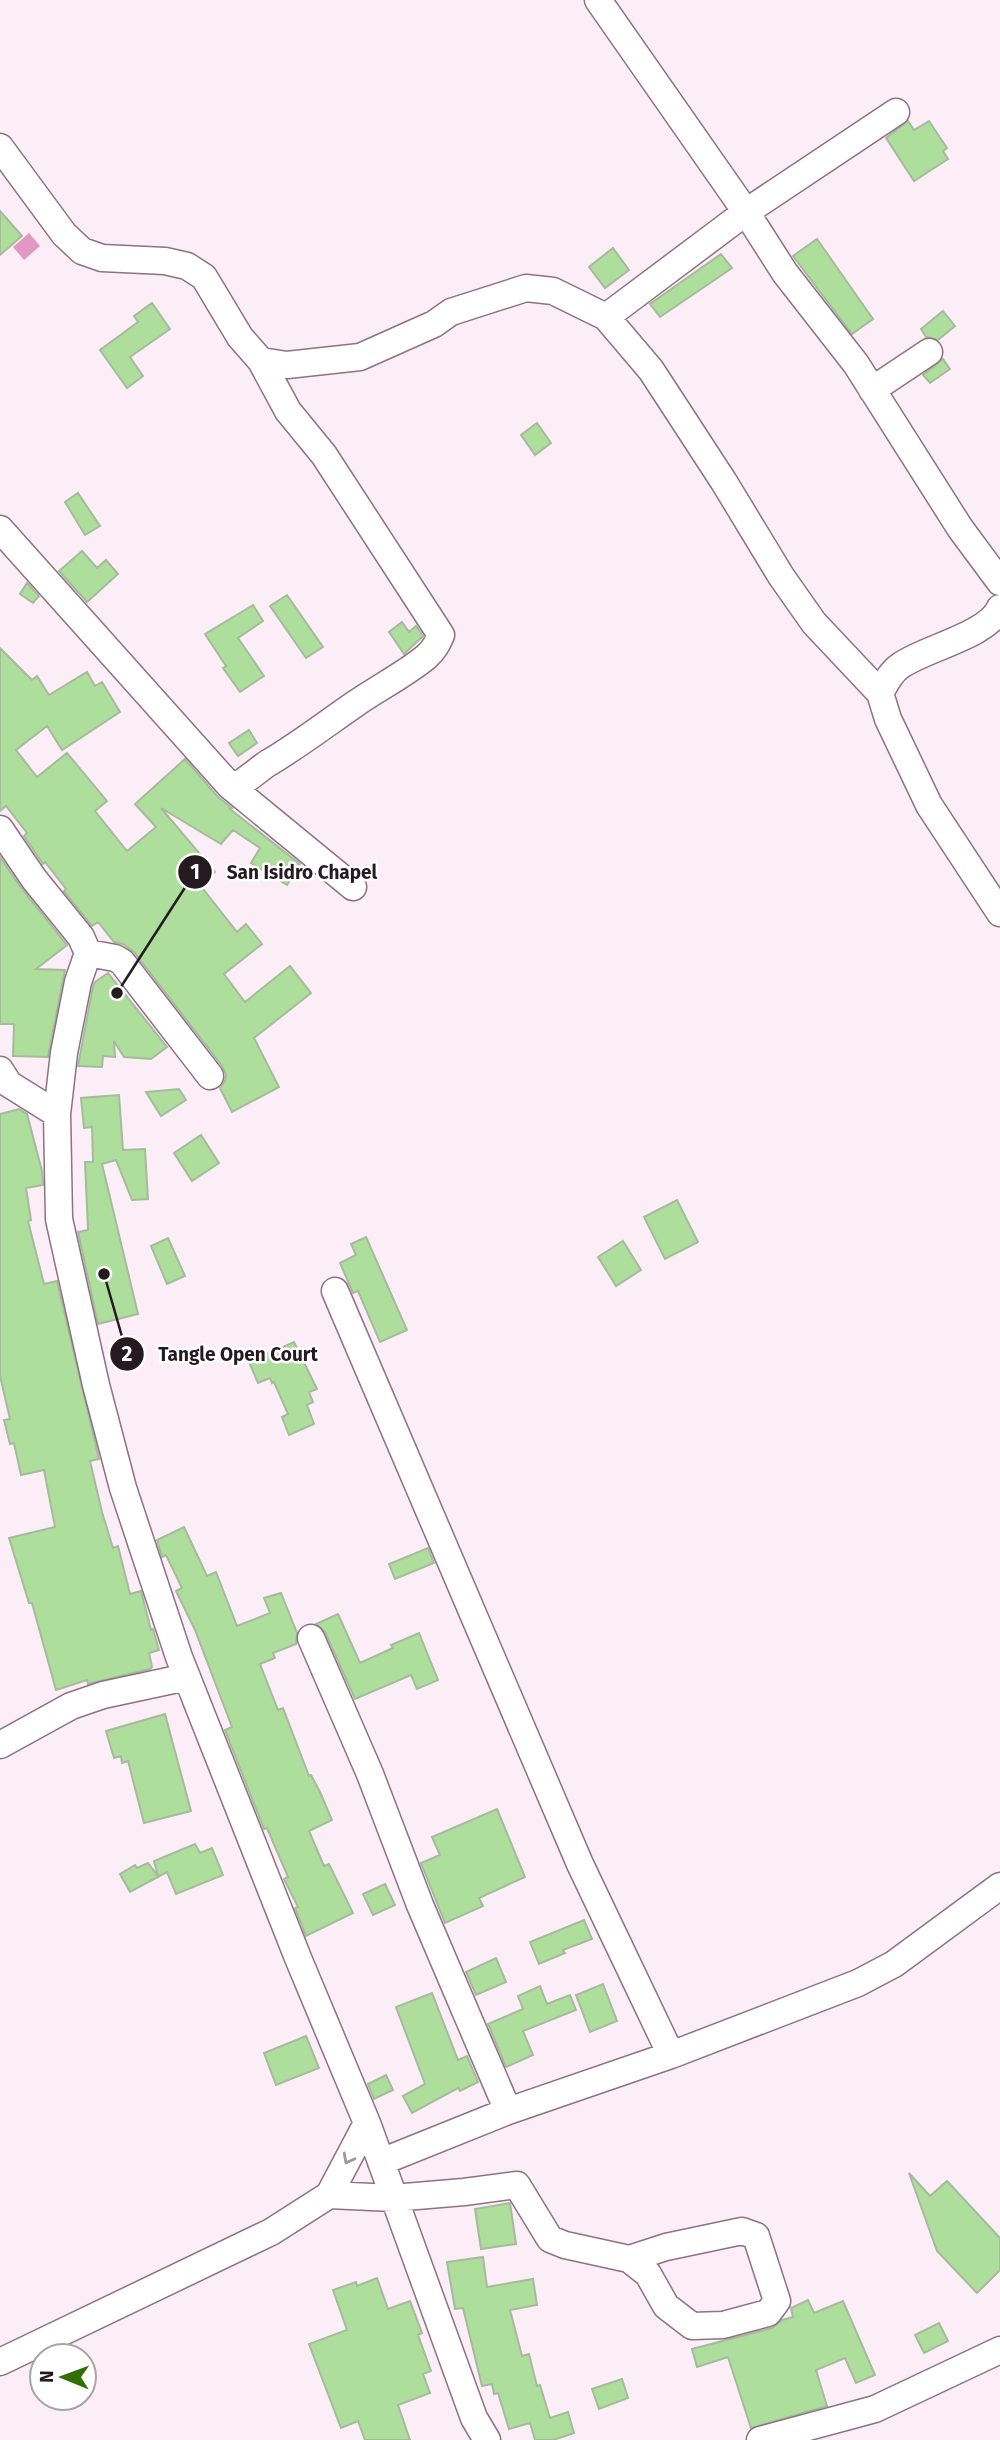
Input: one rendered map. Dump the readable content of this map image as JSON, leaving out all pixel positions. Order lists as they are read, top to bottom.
{
  "places": ["San Isidro Chapel", "Tangle Open Court"],
  "north": "left"
}
